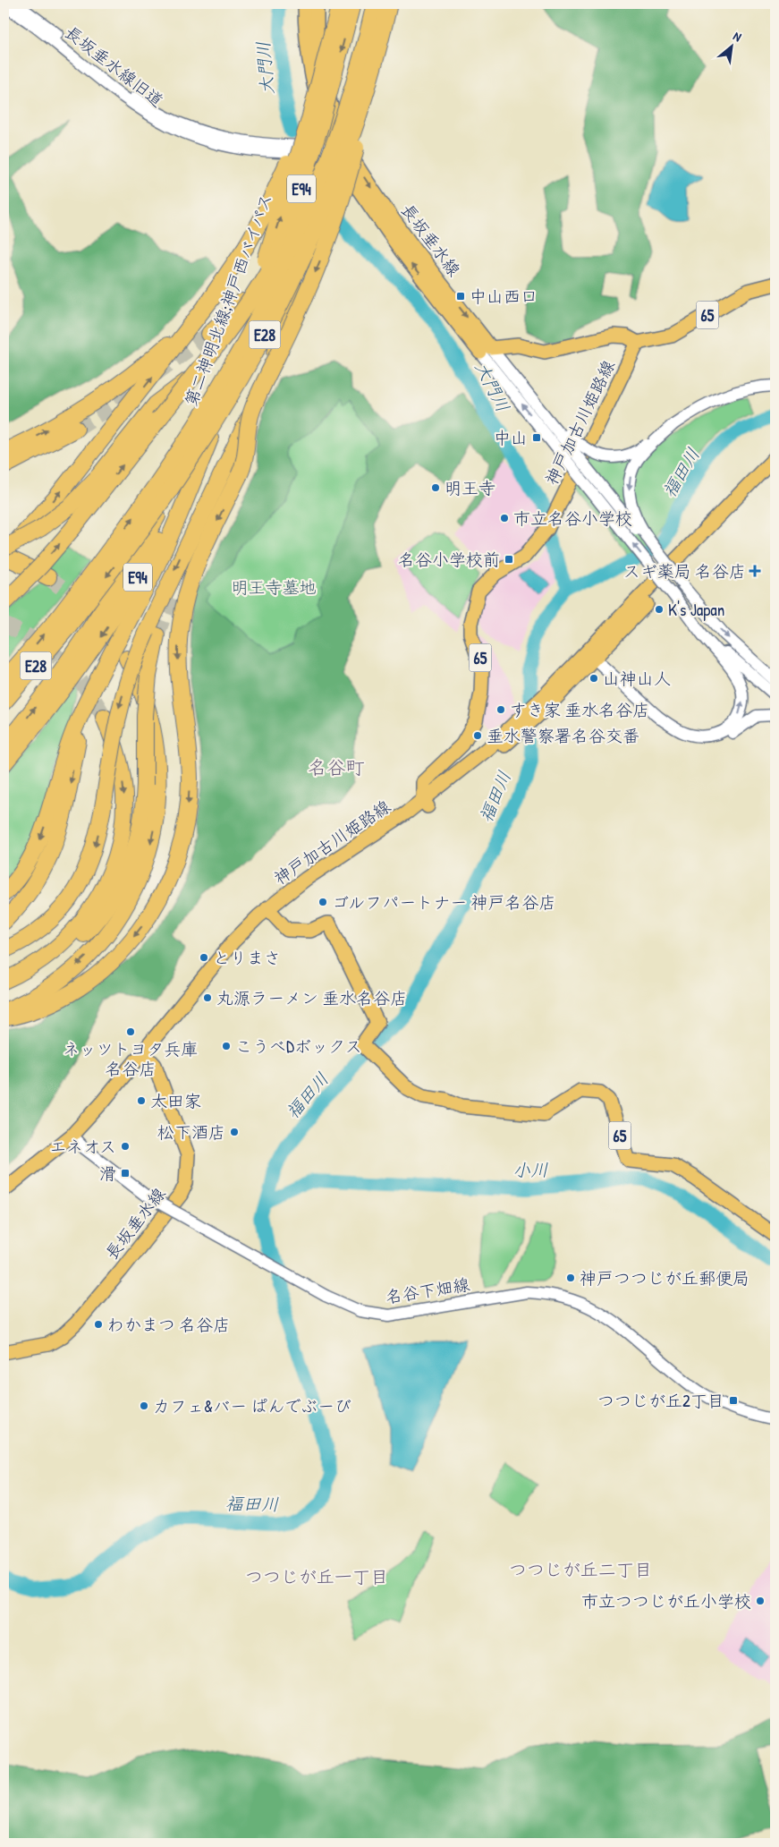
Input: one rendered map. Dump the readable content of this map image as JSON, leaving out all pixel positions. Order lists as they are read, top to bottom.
{
  "streets": {
    "highway": ["E94", "第二神明北線;神戸西バイパス", "E28"],
    "main road": ["長坂垂水線", "65", "神戸加古川姫路線"],
    "street": ["長坂垂水線旧道", "名谷下畑線"]
  },
  "crossings": [
    ["長坂垂水線旧道", "長坂垂水線"],
    ["65", "神戸加古川姫路線"]
  ],
  "districts": ["名谷町", "つつじが丘二丁目", "つつじが丘一丁目"],
  "water": ["大門川", "福田川", "小川"],
  "parks": ["明王寺墓地"],
  "places": {
    "transit": [
      "中山西口",
      "中山",
      "名谷小学校前",
      "滑",
      "つつじが丘2丁目"
    ],
    "other": [
      "明王寺",
      "市立名谷小学校",
      "K's Japan",
      "山神山人",
      "すき家 垂水名谷店",
      "垂水警察署名谷交番",
      "ゴルフパートナー 神戸名谷店",
      "とりまさ",
      "丸源ラーメン 垂水名谷店",
      "ネッツトヨタ兵庫 名谷店",
      "こうべDボックス",
      "太田家",
      "松下酒店",
      "エネオス",
      "神戸つつじが丘郵便局",
      "わかまつ 名谷店",
      "カフェ&バー ぱんでぶーび",
      "市立つつじが丘小学校"
    ],
    "health": ["スギ薬局 名谷店"]
  },
  "north": "top right"
}
